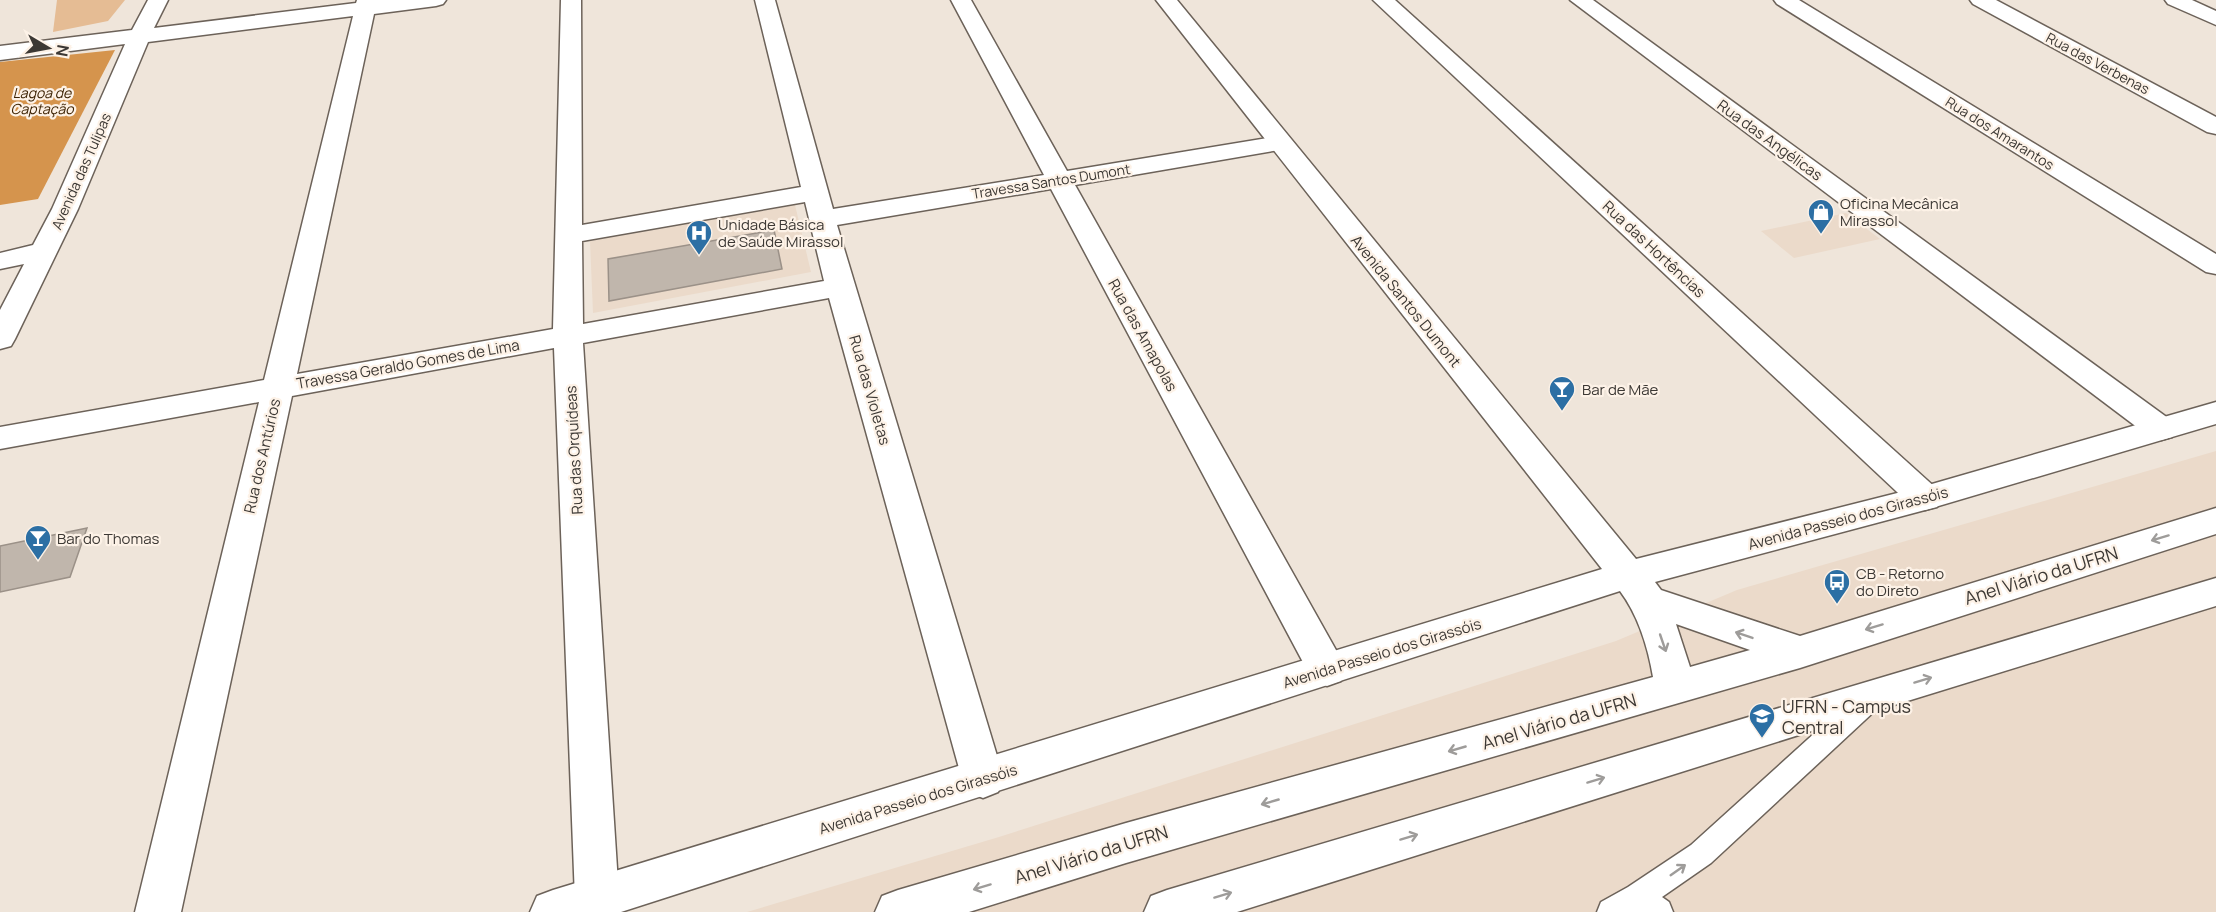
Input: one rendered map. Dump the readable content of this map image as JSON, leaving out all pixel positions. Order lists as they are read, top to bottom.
{
  "streets": {
    "street": [
      "Rua das Verbenas",
      "Rua dos Amarantos",
      "Rua das Angélicas",
      "Avenida das Tulipas",
      "Travessa Santos Dumont",
      "Rua das Hortências",
      "Avenida Santos Dumont",
      "Rua das Amapolas",
      "Travessa Geraldo Gomes de Lima",
      "Rua das Violetas",
      "Rua das Orquídeas",
      "Rua dos Antúrios",
      "Avenida Passeio dos Girassóis",
      "Anel Viário da UFRN"
    ]
  },
  "crossings": [
    ["Rua das Angélicas", "Avenida Passeio dos Girassóis"],
    ["Travessa Santos Dumont", "Avenida Santos Dumont"],
    ["Travessa Santos Dumont", "Rua das Amapolas"],
    ["Travessa Santos Dumont", "Rua das Violetas"],
    ["Travessa Santos Dumont", "Rua das Orquídeas"],
    ["Rua das Hortências", "Avenida Passeio dos Girassóis"],
    ["Avenida Santos Dumont", "Avenida Passeio dos Girassóis"],
    ["Avenida Santos Dumont", "Anel Viário da UFRN"],
    ["Rua das Amapolas", "Avenida Passeio dos Girassóis"],
    ["Travessa Geraldo Gomes de Lima", "Rua das Violetas"],
    ["Travessa Geraldo Gomes de Lima", "Rua das Orquídeas"],
    ["Travessa Geraldo Gomes de Lima", "Rua dos Antúrios"],
    ["Rua das Violetas", "Avenida Passeio dos Girassóis"],
    ["Rua das Orquídeas", "Avenida Passeio dos Girassóis"]
  ],
  "water": ["Lagoa de Captação"],
  "places": {
    "shop": ["Oficina Mecânica Mirassol"],
    "hospital": ["Unidade Básica de Saúde Mirassol"],
    "bar": ["Bar de Mãe", "Bar do Thomas"],
    "bus stop": ["CB - Retorno do Direto"],
    "school or university": ["UFRN - Campus Central"]
  },
  "north": "right"
}
